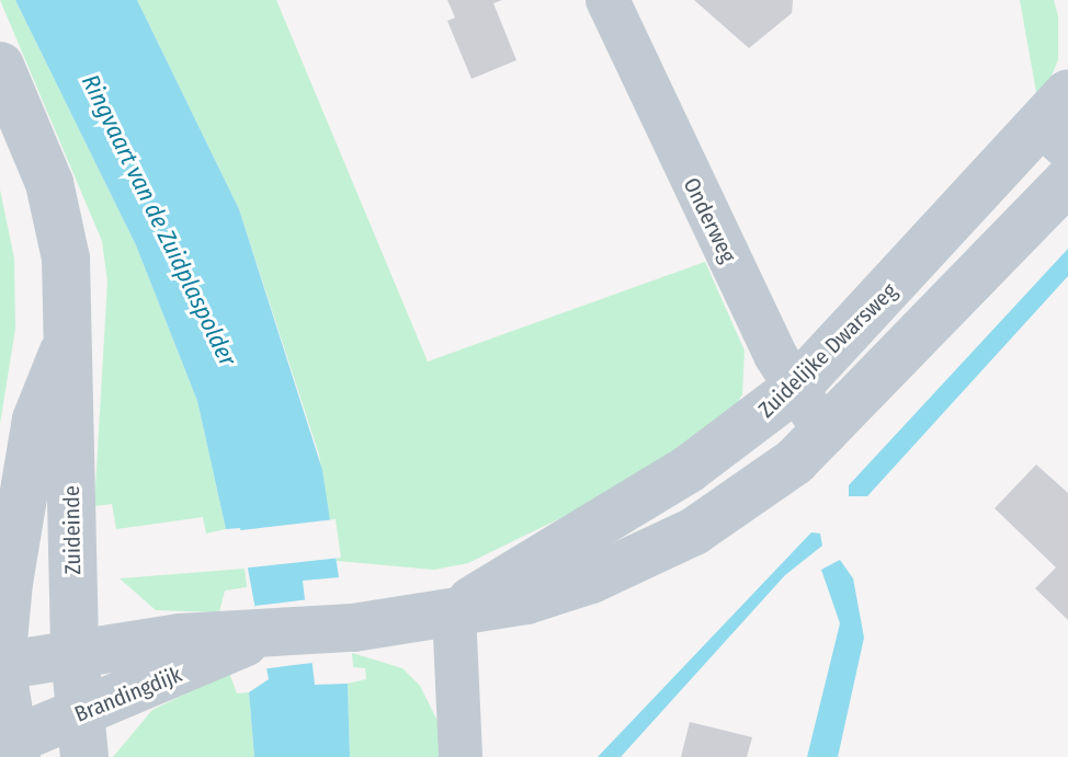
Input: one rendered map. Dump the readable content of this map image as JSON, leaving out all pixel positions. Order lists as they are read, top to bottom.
{
  "streets": {
    "street": [
      "Onderweg",
      "Zuidelijke Dwarsweg",
      "Zuideinde",
      "Brandingdijk"
    ]
  },
  "crossings": [
    ["Onderweg", "Zuidelijke Dwarsweg"],
    ["Zuidelijke Dwarsweg", "Brandingdijk"],
    ["Zuideinde", "Brandingdijk"]
  ],
  "water": ["Ringvaart van de Zuidplaspolder"]
}
